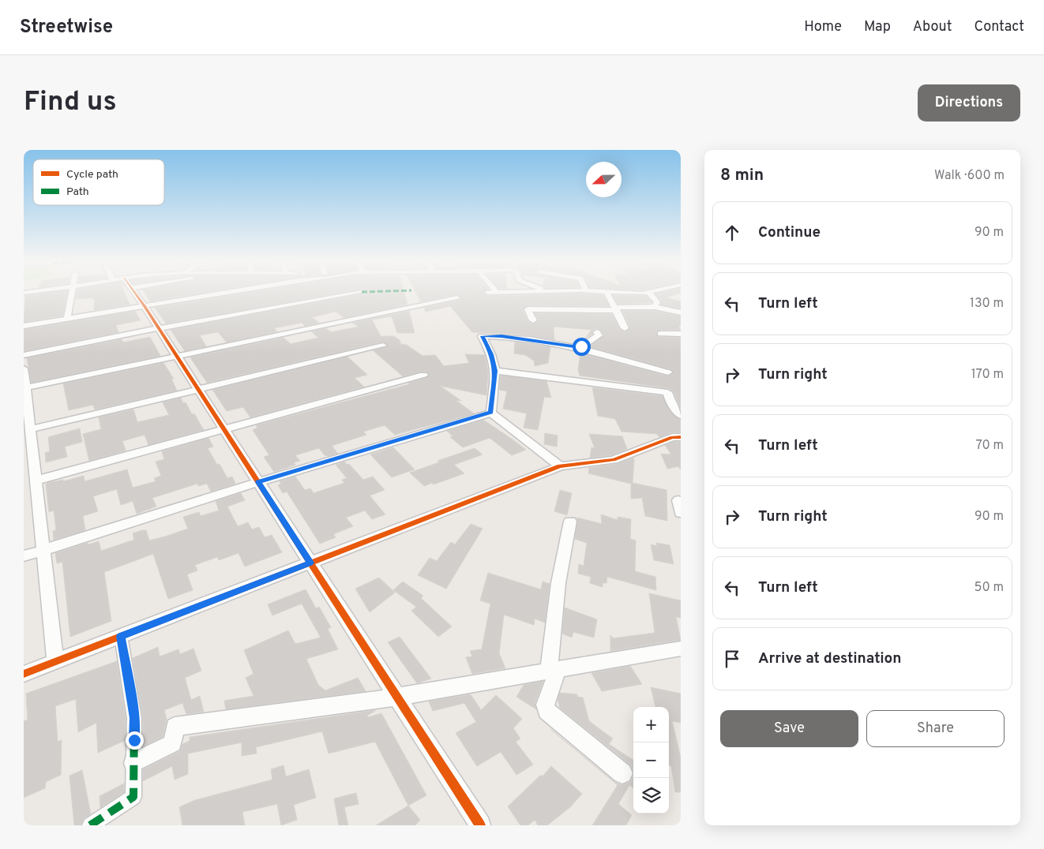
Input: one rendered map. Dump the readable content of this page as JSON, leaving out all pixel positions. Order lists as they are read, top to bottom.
{
  "legend": ["Cycle path", "Path"],
  "north": "left",
  "page": {
    "header": "Streetwise",
    "nav": [
      "Home",
      "Map",
      "About",
      "Contact"
    ],
    "buttons": [
      "Directions",
      ["Save", "Share"]
    ],
    "title": "Find us",
    "heading": ["8 min", "Walk · 600 m"],
    "list": [
      ["Continue", "90 m"],
      ["Turn left", "130 m"],
      ["Turn right", "170 m"],
      ["Turn left", "70 m"],
      ["Turn right", "90 m"],
      ["Turn left", "50 m"],
      "Arrive at destination"
    ],
    "map_buttons": ["+", "−"]
  }
}
